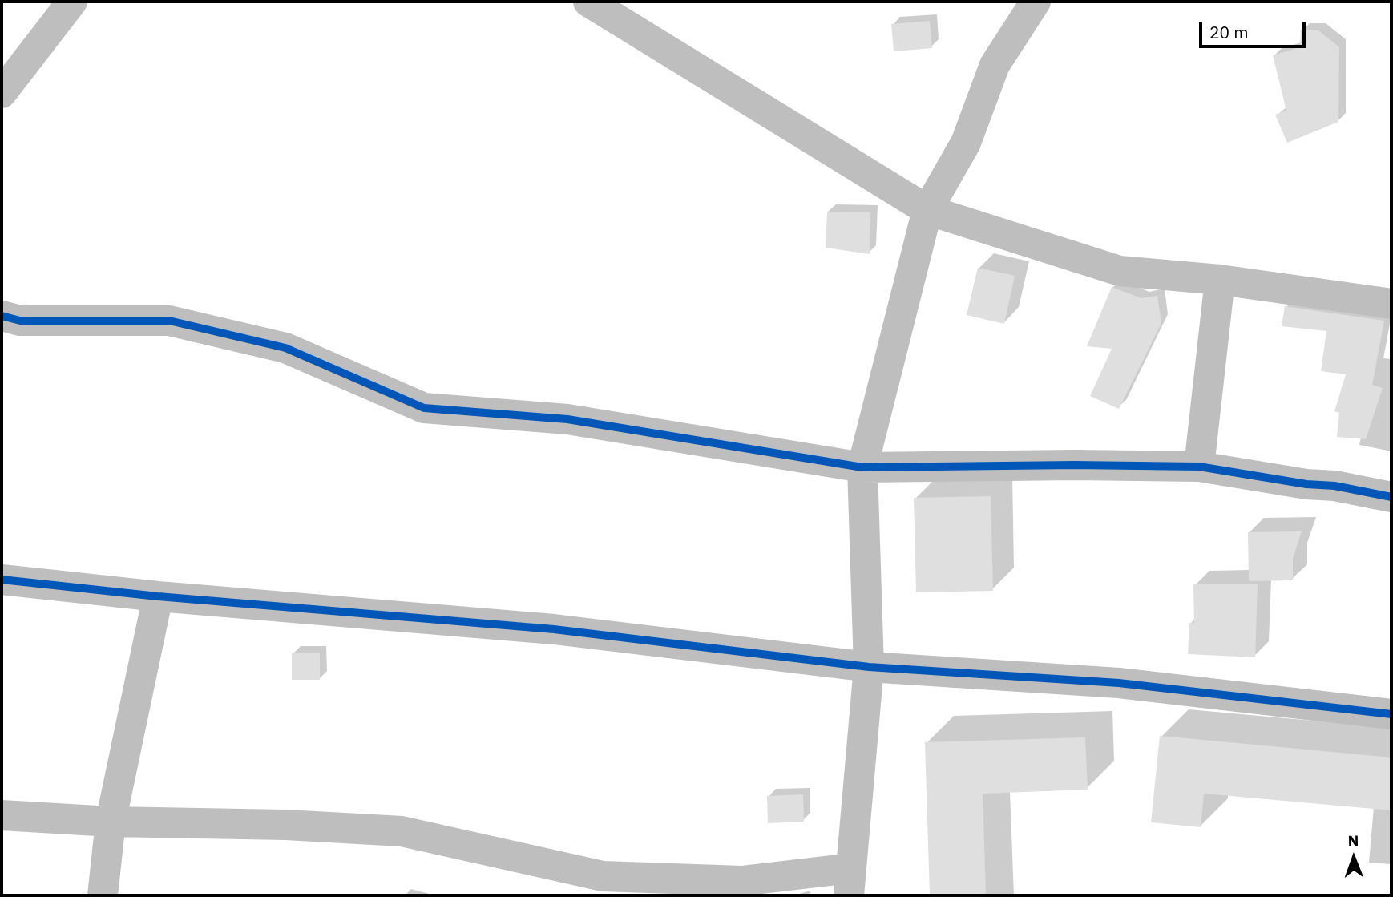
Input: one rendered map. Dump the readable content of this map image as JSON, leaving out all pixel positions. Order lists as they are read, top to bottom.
{
  "scale_bar": "20 m",
  "north": "top"
}
